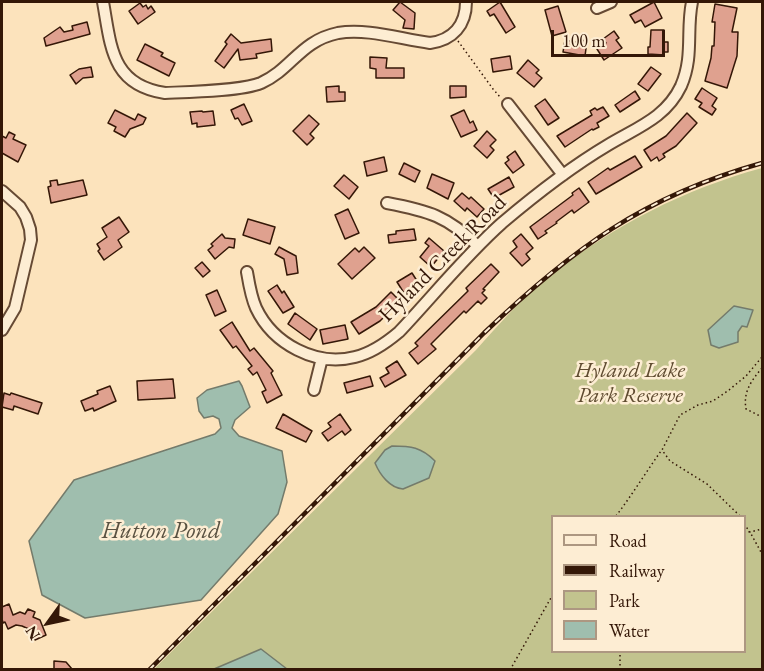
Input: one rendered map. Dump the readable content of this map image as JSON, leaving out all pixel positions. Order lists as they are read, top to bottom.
{
  "streets": {
    "street": ["Hyland Creek Road"]
  },
  "water": ["Hutton Pond"],
  "parks": ["Hyland Lake Park Reserve"],
  "legend": [
    "Road",
    "Railway",
    "Park",
    "Water"
  ],
  "scale_bar": "100 m",
  "north": "bottom left"
}
